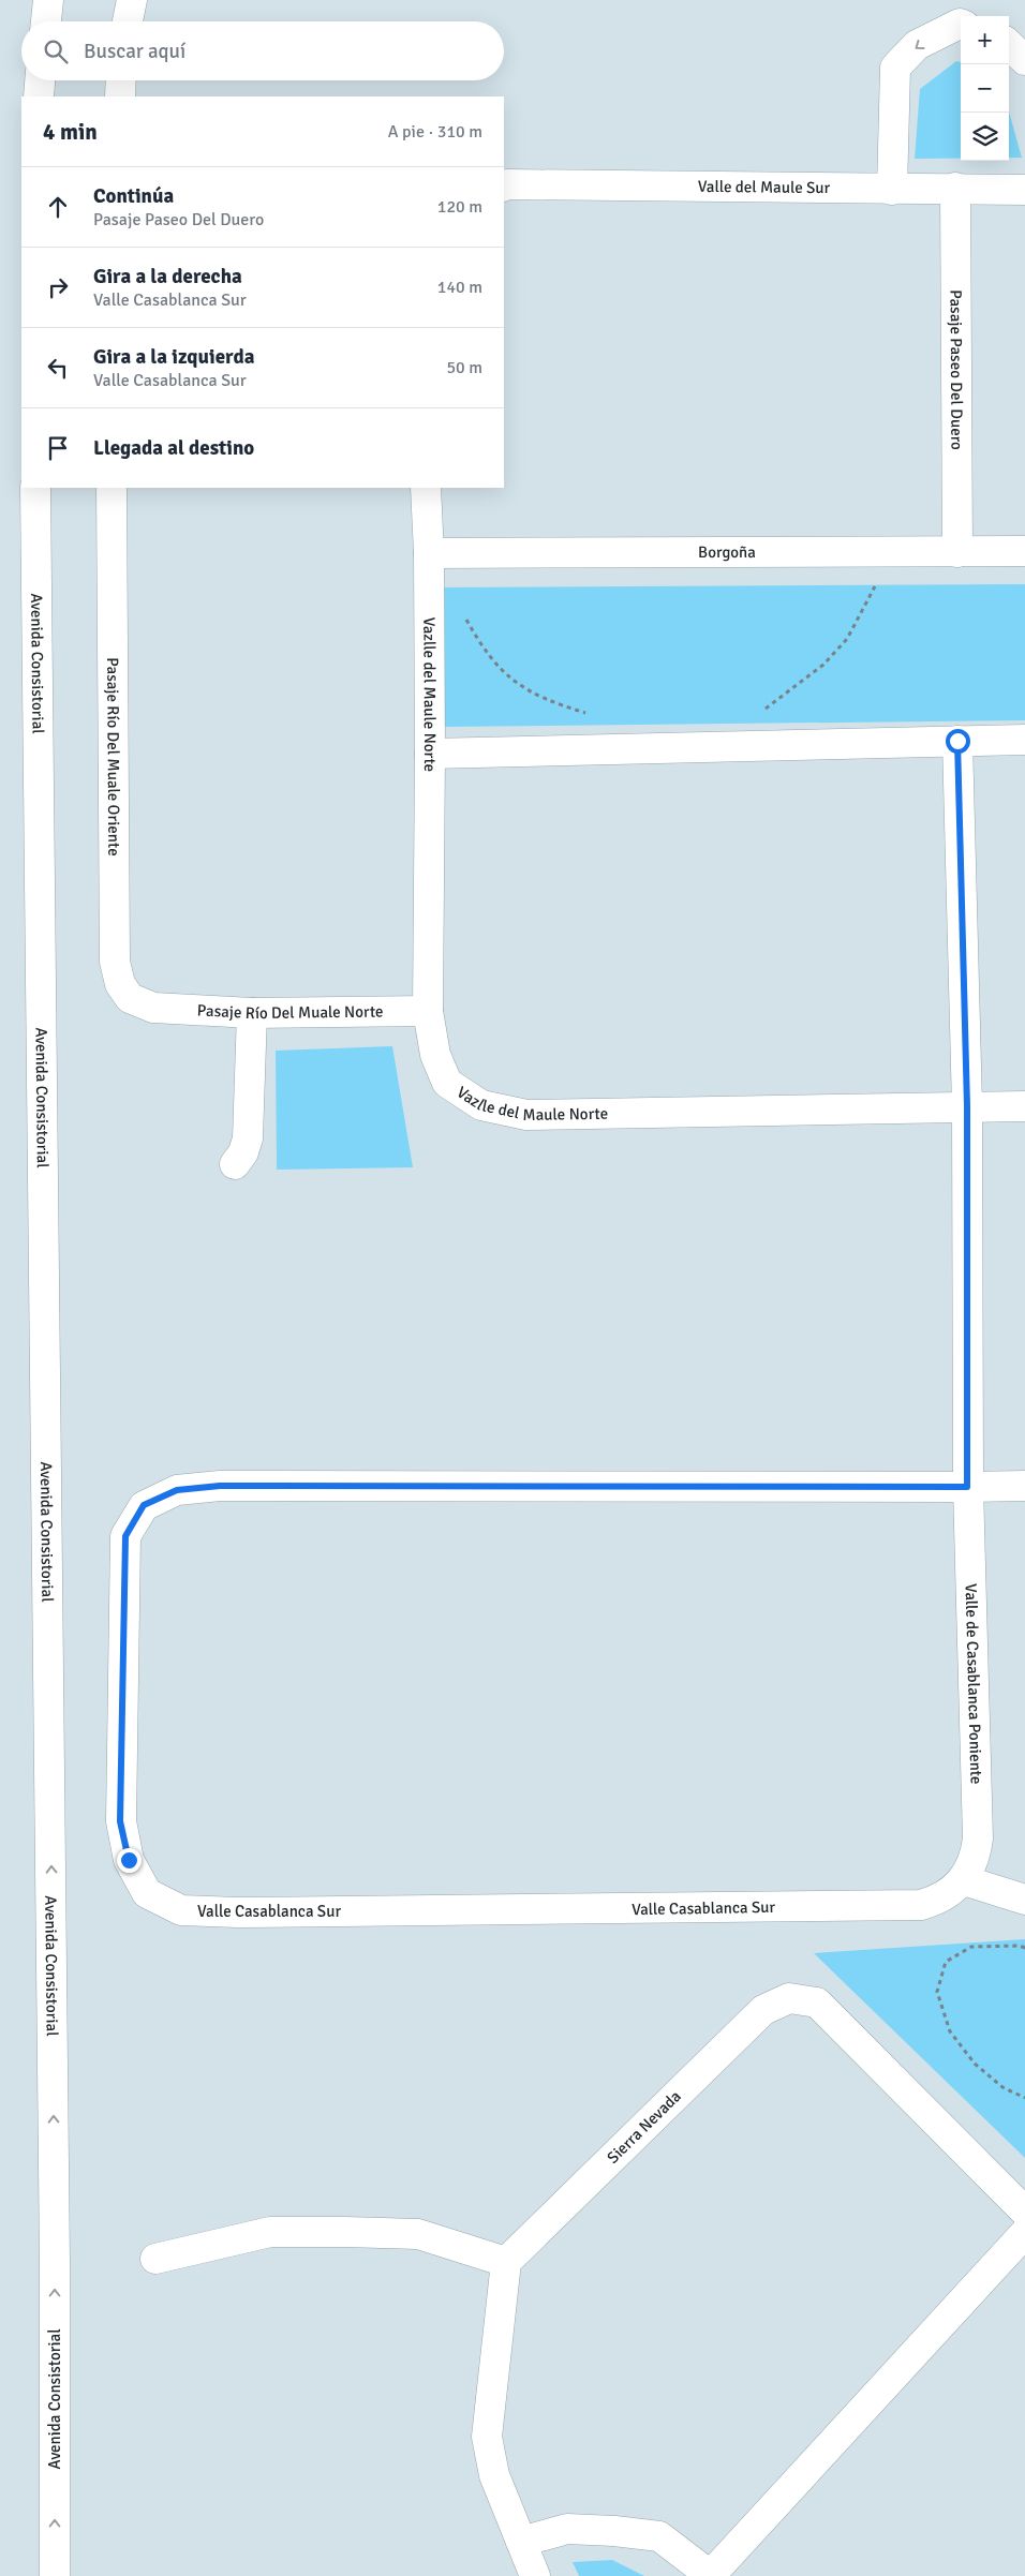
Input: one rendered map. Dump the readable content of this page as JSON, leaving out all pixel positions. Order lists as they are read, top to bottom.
{
  "streets": {
    "street": [
      "Valle del Maule Sur",
      "Pasaje Paseo Del Duero",
      "Borgoña",
      "Avenida Consistorial",
      "Vazlle del Maule Norte",
      "Pasaje Río Del Muale Oriente",
      "Pasaje Río Del Muale Norte",
      "Valle de Casablanca Poniente",
      "Valle Casablanca Sur",
      "Sierra Nevada"
    ]
  },
  "crossings": [
    ["Valle del Maule Sur", "Pasaje Paseo Del Duero"],
    ["Pasaje Paseo Del Duero", "Borgoña"],
    ["Borgoña", "Vazlle del Maule Norte"],
    ["Vazlle del Maule Norte", "Pasaje Río Del Muale Norte"],
    ["Pasaje Río Del Muale Oriente", "Pasaje Río Del Muale Norte"],
    ["Valle de Casablanca Poniente", "Valle Casablanca Sur"]
  ],
  "one_way": ["Avenida Consistorial"],
  "page": {
    "map_buttons": ["+", "−"],
    "search": "Buscar aquí",
    "heading": ["4 min", "A pie · 310 m"],
    "list": [
      ["Continúa", "Pasaje Paseo Del Duero", "120 m"],
      ["Gira a la derecha", "Valle Casablanca Sur", "140 m"],
      ["Gira a la izquierda", "Valle Casablanca Sur", "50 m"],
      "Llegada al destino"
    ]
  }
}
